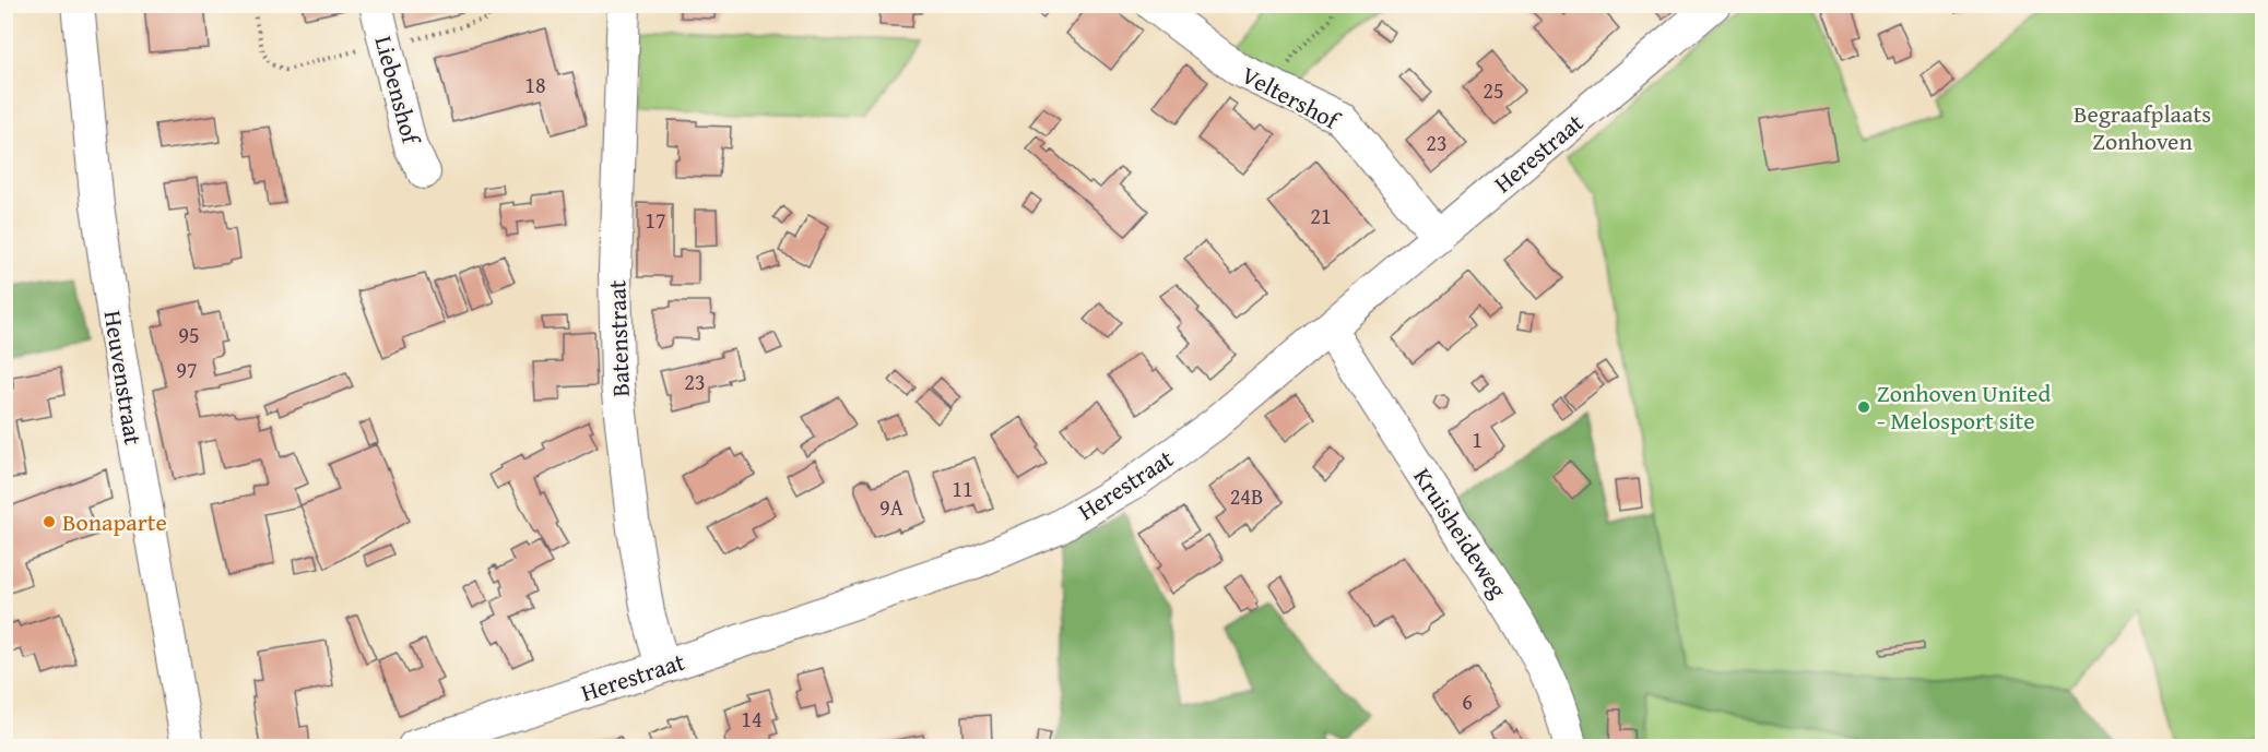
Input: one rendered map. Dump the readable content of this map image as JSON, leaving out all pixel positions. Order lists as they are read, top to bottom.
{
  "streets": {
    "street": [
      "Liebenshof",
      "Veltershof",
      "Herestraat",
      "Batenstraat",
      "Heuvenstraat",
      "Kruisheideweg"
    ]
  },
  "crossings": [
    ["Veltershof", "Herestraat"],
    ["Herestraat", "Batenstraat"],
    ["Herestraat", "Kruisheideweg"]
  ],
  "parks": ["Begraafplaats Zonhoven"],
  "places": ["Zonhoven United - Melosport site", "Bonaparte"],
  "house_numbers": [
    "18",
    "25",
    "23",
    "21",
    "17",
    "95",
    "97",
    "23",
    "1",
    "11",
    "24B",
    "9A",
    "6",
    "14"
  ]
}
